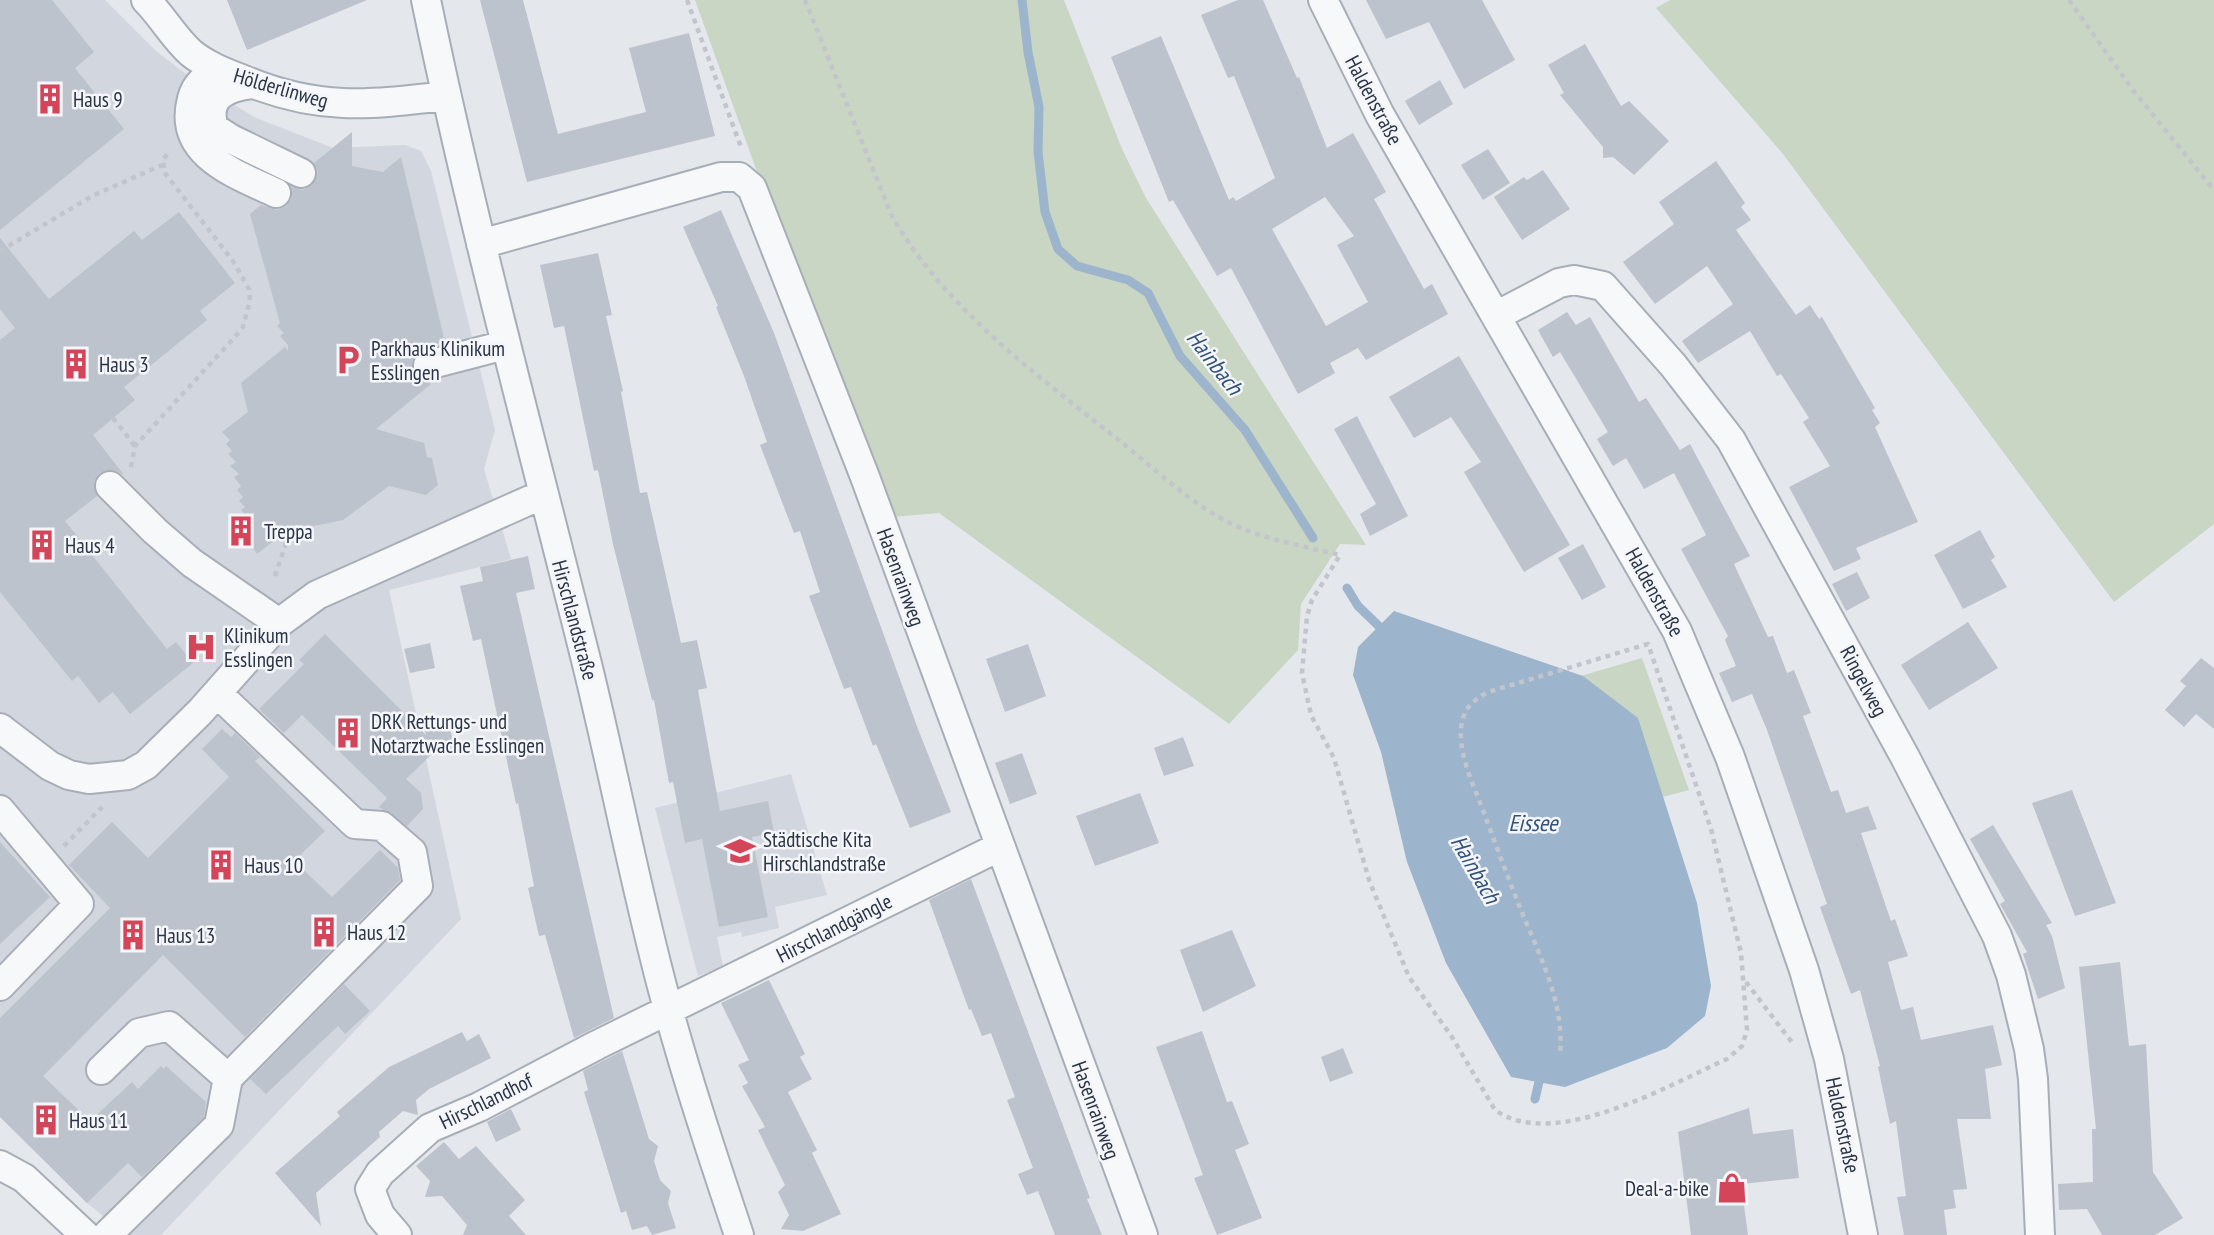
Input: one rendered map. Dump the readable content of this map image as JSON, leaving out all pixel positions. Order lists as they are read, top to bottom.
{
  "streets": {
    "street": [
      "Hölderlinweg",
      "Haldenstraße",
      "Hasenrainweg",
      "Hirschlandstraße",
      "Ringelweg",
      "Hirschlandgängle",
      "Hirschlandhof"
    ]
  },
  "crossings": [
    ["Hölderlinweg", "Hirschlandstraße"],
    ["Haldenstraße", "Ringelweg"],
    ["Hasenrainweg", "Hirschlandgängle"],
    ["Hirschlandstraße", "Hirschlandgängle"],
    ["Hirschlandstraße", "Hirschlandhof"],
    ["Hirschlandgängle", "Hirschlandhof"]
  ],
  "water": ["Hainbach", "Eissee"],
  "places": {
    "building": [
      "Haus 9",
      "Haus 3",
      "Treppa",
      "Haus 4",
      "DRK Rettungs- und Notarztwache Esslingen",
      "Haus 10",
      "Haus 12",
      "Haus 13",
      "Haus 11"
    ],
    "parking": ["Parkhaus Klinikum Esslingen"],
    "hospital": ["Klinikum Esslingen"],
    "school or university": ["Städtische Kita Hirschlandstraße"],
    "shop": ["Deal-a-bike"]
  }
}
